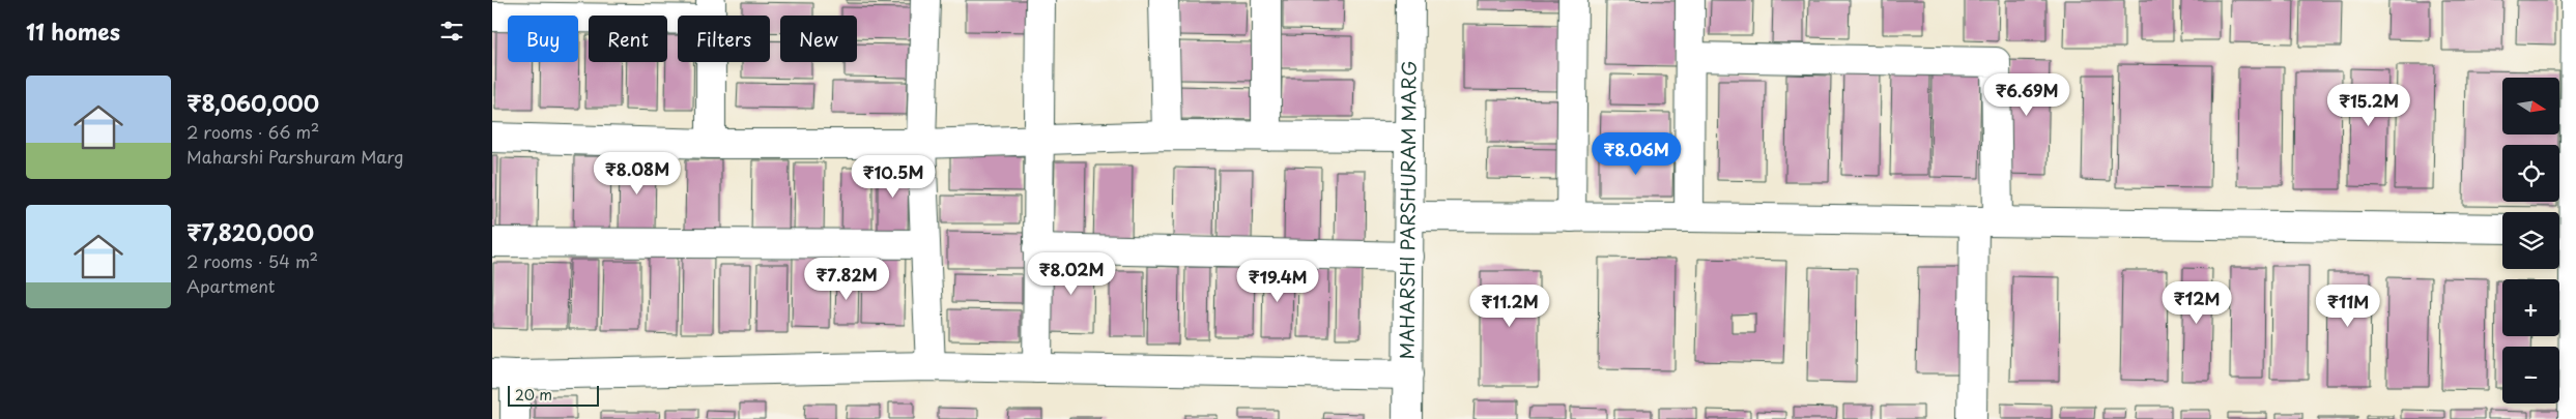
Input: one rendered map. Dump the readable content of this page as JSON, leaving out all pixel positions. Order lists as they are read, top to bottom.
{
  "streets": {
    "street": ["MAHARSHI PARSHURAM MARG"]
  },
  "scale_bar": "20 m",
  "north": "right",
  "page": {
    "heading": "11 homes",
    "chip": [
      "Buy",
      "Rent",
      "Filters",
      "New"
    ],
    "list": [
      {
        "name": "₹8,060,000",
        "note": "2 rooms · 66 m² · Maharshi Parshuram Marg"
      },
      {
        "name": "₹7,820,000",
        "note": "2 rooms · 54 m² · Apartment"
      }
    ],
    "price": [
      "₹6.69M",
      "₹15.2M",
      "₹8.06M",
      "₹8.08M",
      "₹10.5M",
      "₹8.02M",
      "₹7.82M",
      "₹19.4M",
      "₹12M",
      "₹11.2M",
      "₹11M"
    ],
    "map_buttons": ["+", "−"],
    "scale": "20 m"
  }
}
